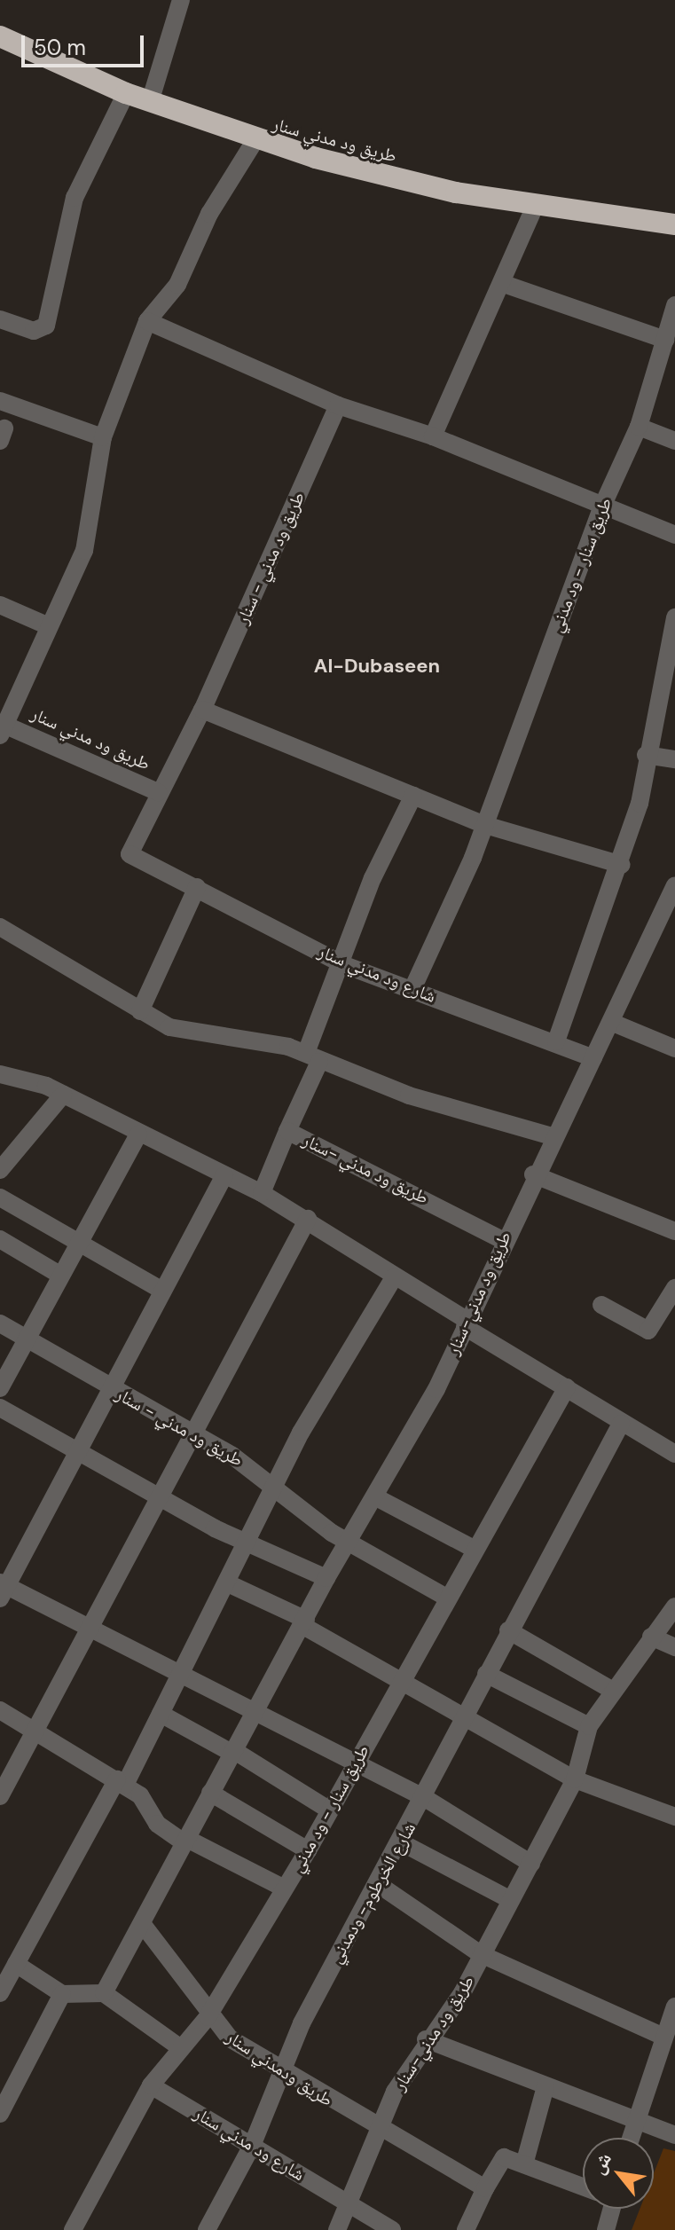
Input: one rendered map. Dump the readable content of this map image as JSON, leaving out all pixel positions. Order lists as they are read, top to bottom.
{
  "streets": {
    "highway": ["طريق ود مدني سنار"],
    "street": [
      "طريق ود مدني - سنار",
      "طريق سنار - ود مدني",
      "شارع ود مدني سنار",
      "طريق ود مدني -سنار",
      "طريق ود مدني-سنار",
      "شارع الخرطوم- ودمدني",
      "طريق ودمدني سنار"
    ]
  },
  "crossings": [
    ["طريق ود مدني سنار", "طريق ود مدني - سنار"],
    ["طريق ود مدني - سنار", "شارع ود مدني سنار"],
    ["طريق ود مدني - سنار", "طريق ود مدني-سنار"],
    ["طريق سنار - ود مدني", "شارع ود مدني سنار"],
    ["طريق سنار - ود مدني", "طريق ودمدني سنار"],
    ["شارع ود مدني سنار", "طريق ود مدني-سنار"],
    ["شارع ود مدني سنار", "شارع الخرطوم- ودمدني"],
    ["طريق ود مدني -سنار", "طريق ود مدني-سنار"],
    ["طريق ود مدني-سنار", "طريق ودمدني سنار"],
    ["شارع الخرطوم- ودمدني", "طريق ودمدني سنار"]
  ],
  "districts": ["Al-Dubaseen"],
  "scale_bar": "50 m",
  "north": "top left"
}
